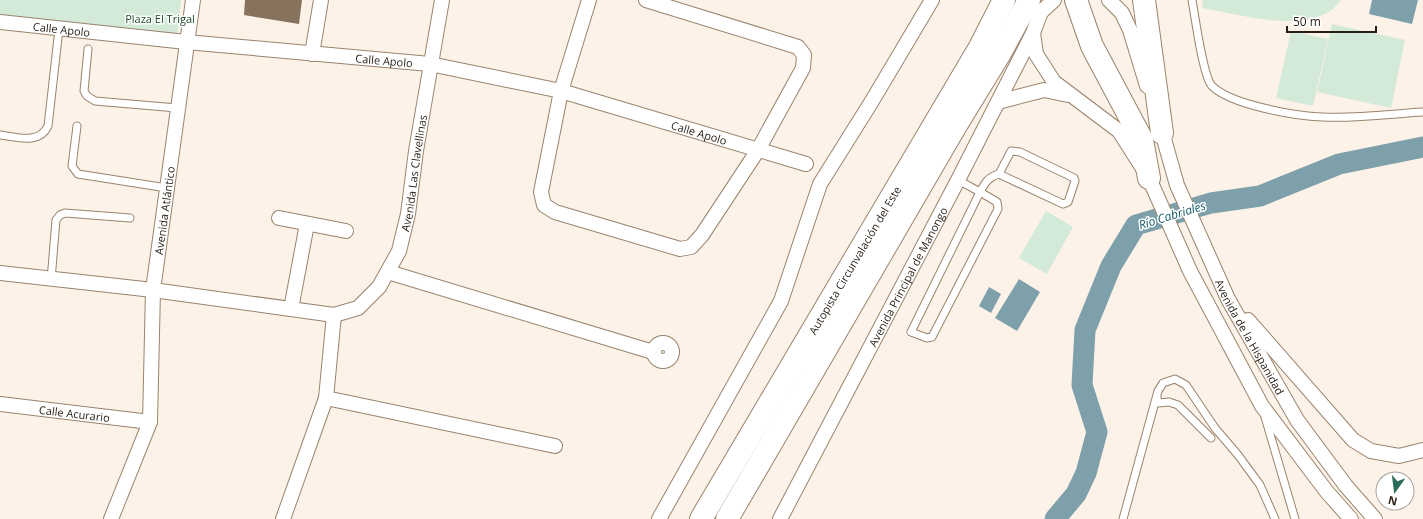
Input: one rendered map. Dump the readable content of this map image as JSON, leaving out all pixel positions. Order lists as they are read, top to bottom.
{
  "streets": {
    "highway": ["Autopista Circunvalación del Este"],
    "street": [
      "Calle Apolo",
      "Avenida Las Clavellinas",
      "Avenida Atlántico",
      "Avenida Principal de Manongo",
      "Avenida de la Hispanidad",
      "Calle Acurario"
    ]
  },
  "crossings": [
    ["Calle Apolo", "Avenida Las Clavellinas"],
    ["Calle Apolo", "Avenida Atlántico"],
    ["Avenida Atlántico", "Calle Acurario"],
    ["Avenida Principal de Manongo", "Avenida de la Hispanidad"]
  ],
  "water": ["Río Cabriales"],
  "parks": ["Plaza El Trigal"],
  "scale_bar": "50 m",
  "north": "bottom"
}
